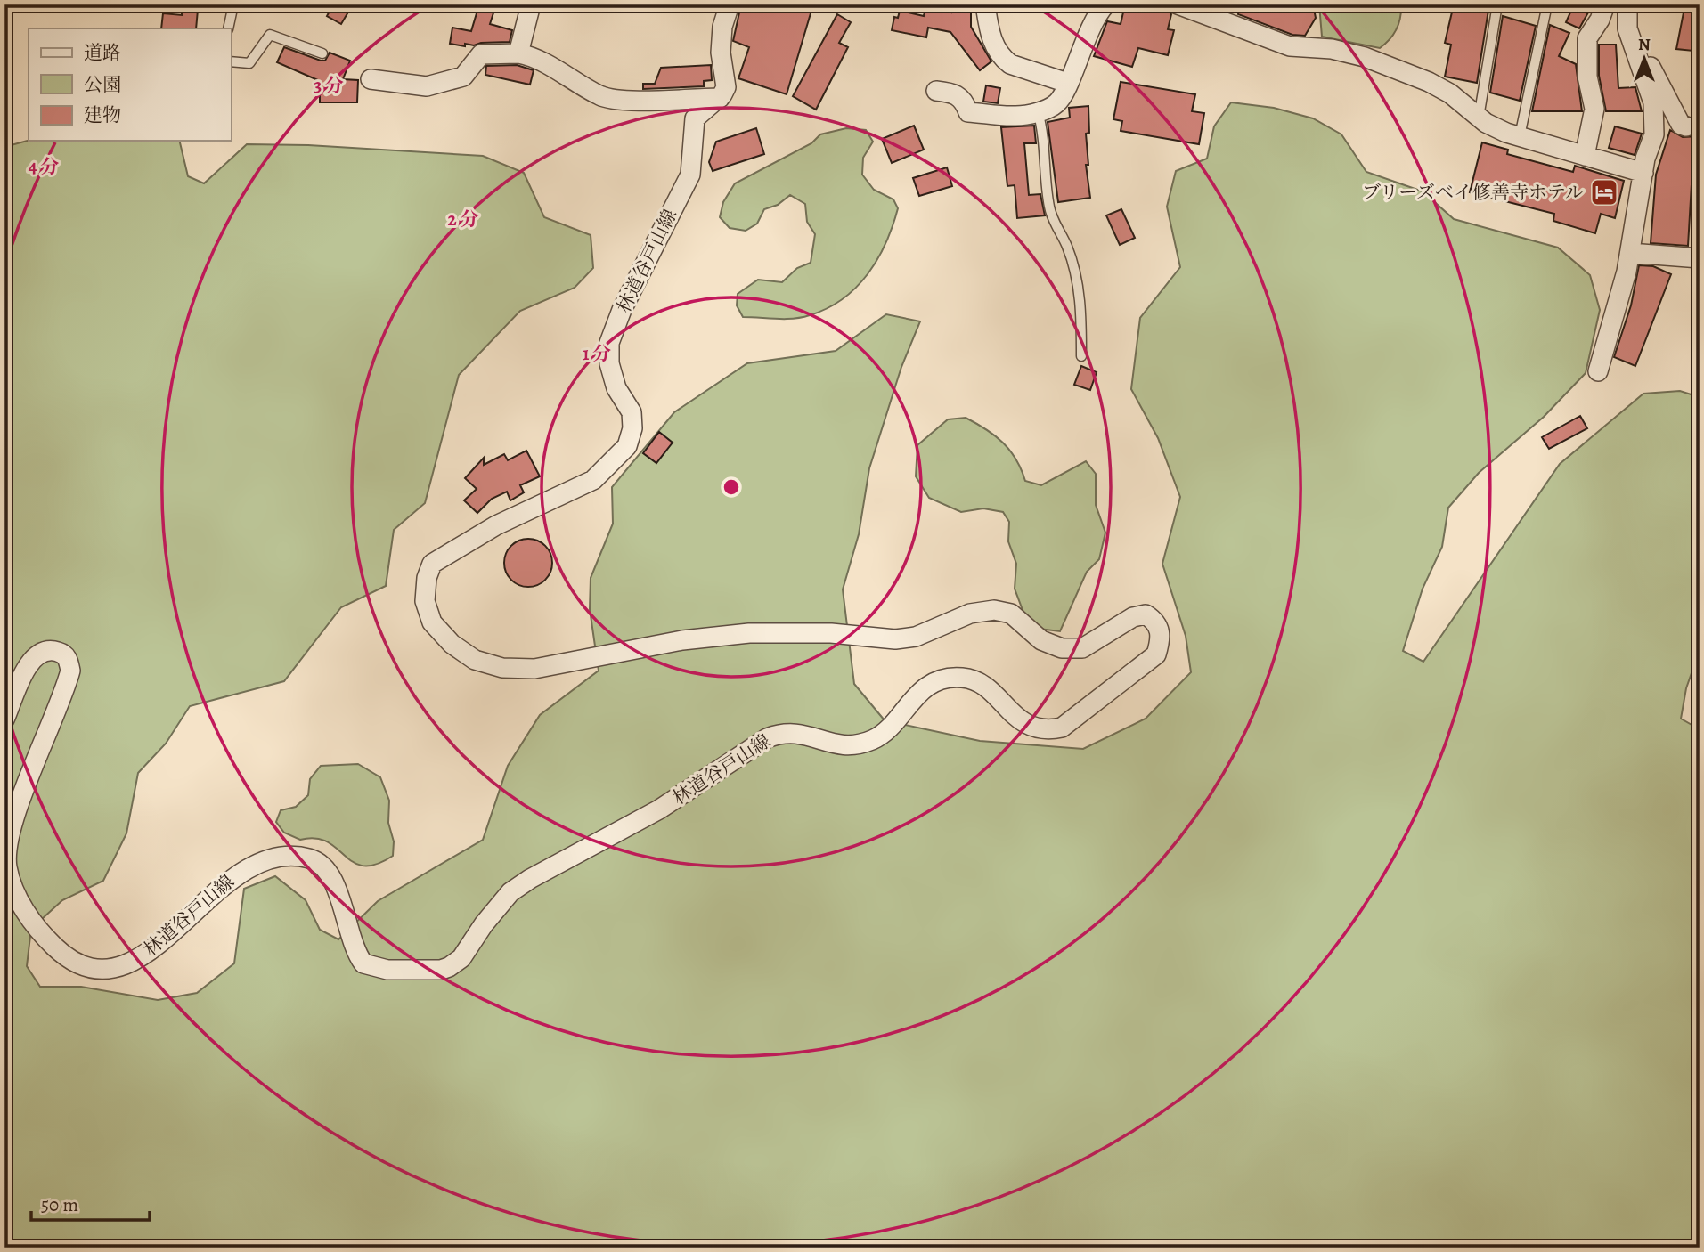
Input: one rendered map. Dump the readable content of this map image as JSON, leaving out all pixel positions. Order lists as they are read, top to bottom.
{
  "streets": {
    "street": ["林道谷戸山線"]
  },
  "places": {
    "hotel": ["ブリーズベイ修善寺ホテル"]
  },
  "legend": ["道路", "公園", "建物"],
  "scale_bar": "50 m",
  "north": "top",
  "rings": [
    "3 分",
    "4 分",
    "2 分",
    "1 分"
  ]
}
